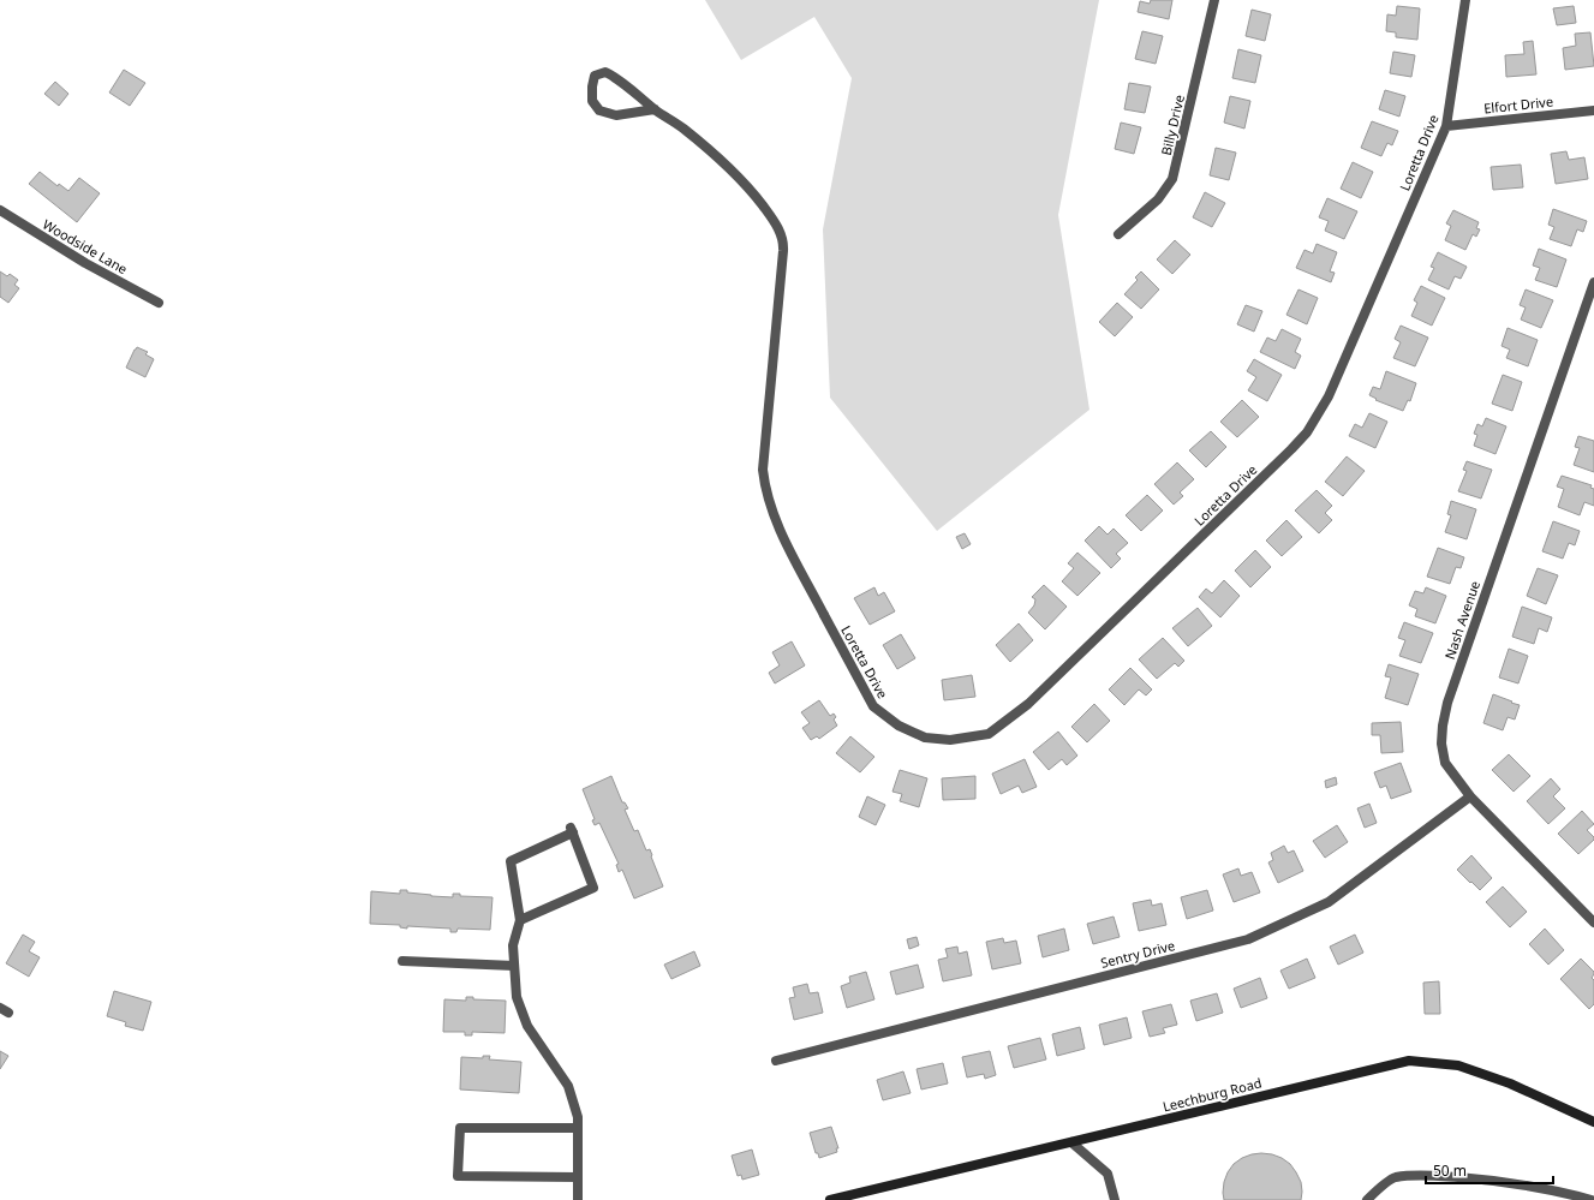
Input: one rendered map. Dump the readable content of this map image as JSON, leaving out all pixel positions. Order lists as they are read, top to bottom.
{
  "streets": {
    "street": [
      "Elfort Drive",
      "Billy Drive",
      "Loretta Drive",
      "Woodside Lane",
      "Nash Avenue",
      "Sentry Drive",
      "Leechburg Road"
    ]
  },
  "crossings": [
    ["Elfort Drive", "Loretta Drive"],
    ["Nash Avenue", "Sentry Drive"]
  ],
  "scale_bar": "50 m"
}
